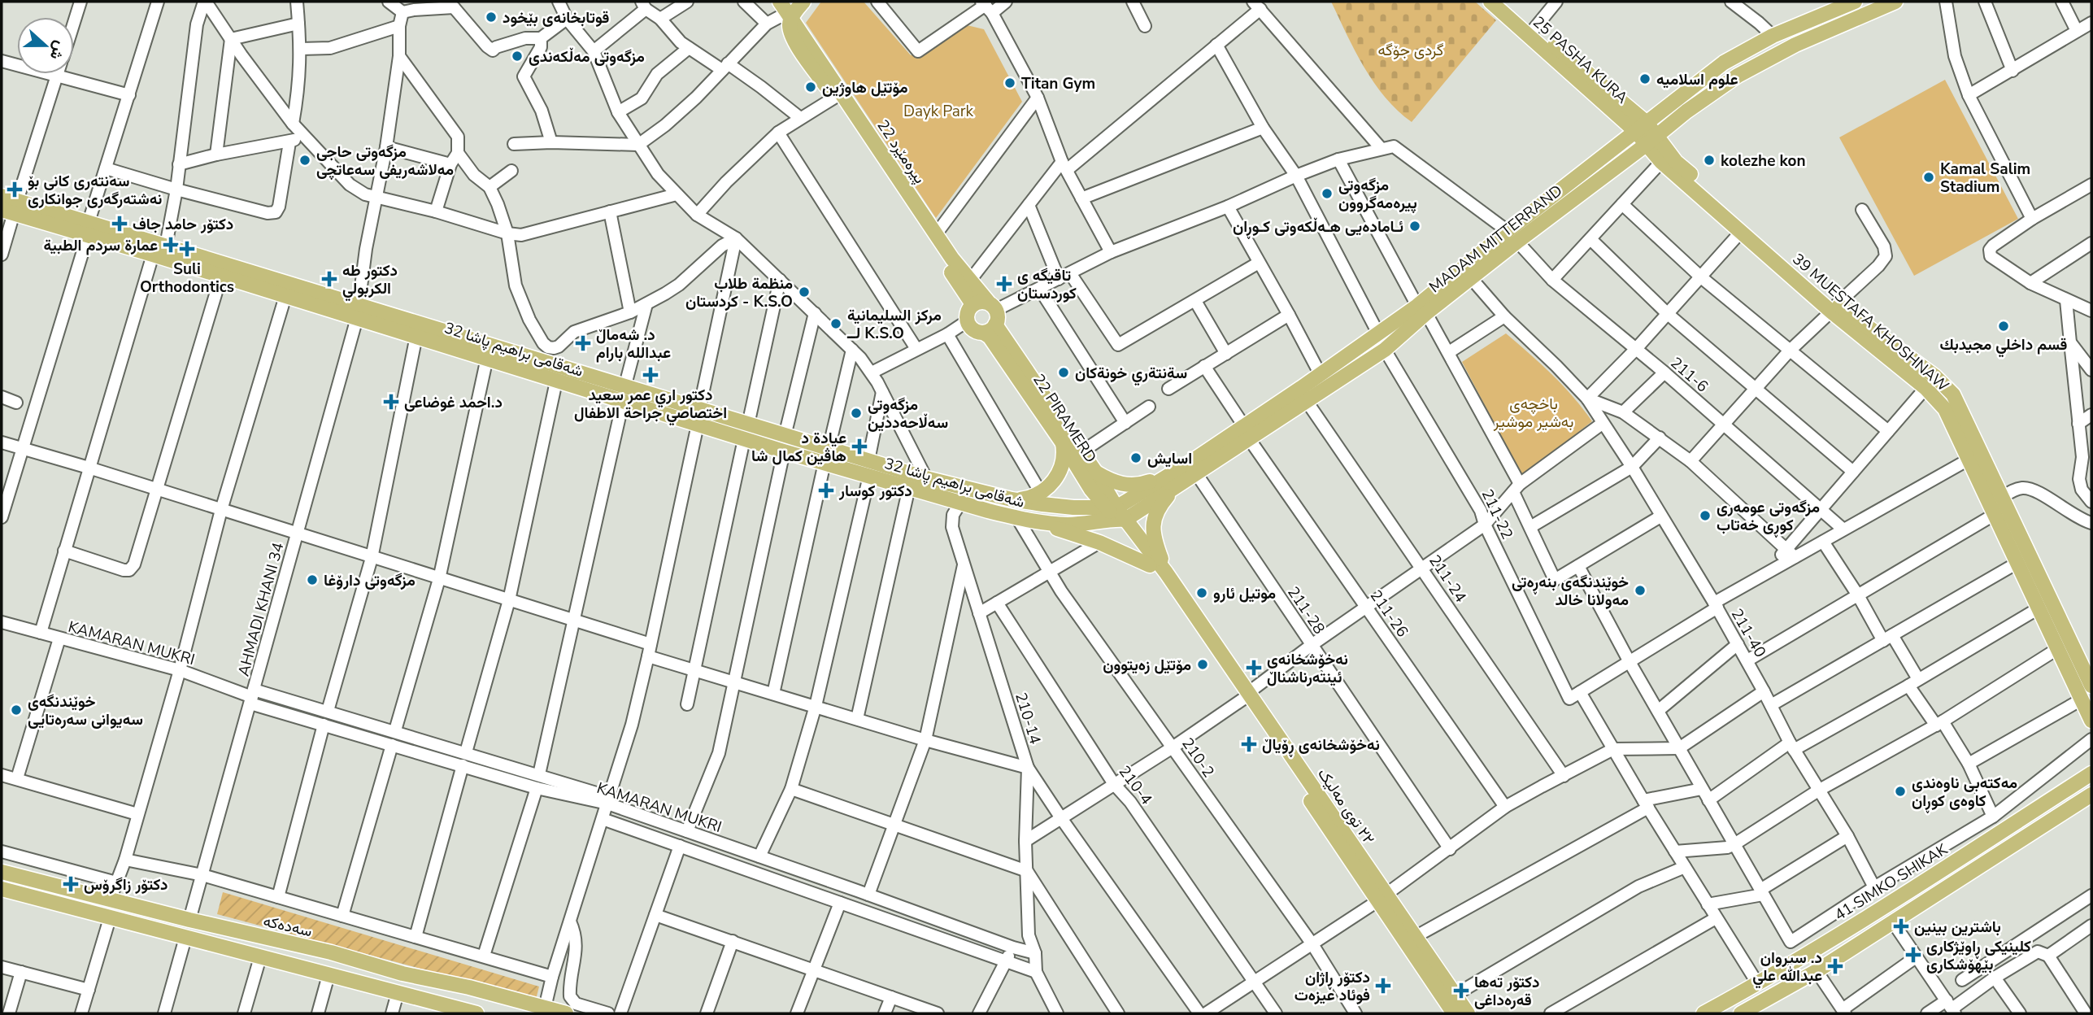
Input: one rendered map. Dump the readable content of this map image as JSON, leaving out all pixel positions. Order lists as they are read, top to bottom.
{
  "streets": {
    "main road": [
      "25 PASHA KURA",
      "22 پیرەمێرد",
      "MADAM MITTERRAND",
      "39 MUESTAFA KHOSHNAW",
      "شەقامی براهیم پاشا 32",
      "22 PIRAMERD",
      "٢٢ توی مەلیک",
      "41 SIMKO SHIKAK",
      "سەدەکە"
    ],
    "street": [
      "211-6",
      "211-22",
      "211-24",
      "AHMADI KHANI 34",
      "211-28",
      "211-26",
      "211-40",
      "KAMARAN MUKRI",
      "210-14",
      "210-2",
      "210-4"
    ]
  },
  "crossings": [
    ["25 PASHA KURA", "MADAM MITTERRAND"],
    ["25 PASHA KURA", "39 MUESTAFA KHOSHNAW"],
    ["22 پیرەمێرد", "22 PIRAMERD"],
    ["MADAM MITTERRAND", "39 MUESTAFA KHOSHNAW"],
    ["MADAM MITTERRAND", "211-6"],
    ["MADAM MITTERRAND", "211-22"],
    ["MADAM MITTERRAND", "211-24"],
    ["MADAM MITTERRAND", "211-28"],
    ["MADAM MITTERRAND", "211-26"],
    ["شەقامی براهیم پاشا 32", "22 PIRAMERD"],
    ["شەقامی براهیم پاشا 32", "AHMADI KHANI 34"],
    ["شەقامی براهیم پاشا 32", "210-14"],
    ["شەقامی براهیم پاشا 32", "210-2"],
    ["شەقامی براهیم پاشا 32", "٢٢ توی مەلیک"],
    ["22 PIRAMERD", "٢٢ توی مەلیک"],
    ["AHMADI KHANI 34", "KAMARAN MUKRI"],
    ["AHMADI KHANI 34", "سەدەکە"],
    ["KAMARAN MUKRI", "210-14"]
  ],
  "parks": ["گردی جۆگە", "Dayk Park", "باخچەی بەشیر موشیر"],
  "places": {
    "other": [
      "قوتابخانەی بێخود",
      "مزگەوتی مەڵکەندی",
      "علوم اسلاميه",
      "Titan Gym",
      "مۆتێل هاوژین",
      "مزگەوتی حاجی مەلاشەریفی سەعاتچی",
      "kolezhe kon",
      "Kamal Salim Stadium",
      "مزگەوتی پیرەمەگروون",
      "ئـامادەیی هـەڵکەوتی کـوڕان",
      "منظمة طلاب كردستان - K.S.O",
      "مرکز السلیمانیة لــ K.S.O",
      "قسم داخلي مجيدبك",
      "سةنتةري خونةكان",
      "مزگەوتی سەڵاحەددین",
      "اسايش",
      "مزگەوتی عومەری کوڕی خەتاب",
      "مزگەوتی دارۆغا",
      "خوێندنگەی بنەڕەتی مەولانا خالد",
      "موتیل ئارو",
      "مۆتێل زەیتوون",
      "خوێندنگەی سەیوانی سەرەتایی",
      "مەکتەبی ناوەندی کاوەی کوڕان"
    ],
    "health": [
      "سەنتەری کانی بۆ نەشتەرگەری جوانکاری",
      "دکتۆر حامد جاف",
      "عمارة سردم الطبية",
      "Suli Orthodontics",
      "دكتور طه الكربولي",
      "تاقيگه ى كوردستان",
      "د. شەماڵ عبداللە بارام",
      "دكتور اري عمر سعيد اختصاصي جراحة الاطفال",
      "د.احمد غوضاعی",
      "عيادة د هاڤین کمال شا",
      "دكتور كوسار",
      "نەخۆشخانەی ئینتەرناشناڵ",
      "نەخۆشخانەی ڕۆیاڵ",
      "دکتۆر زاگرۆس",
      "باشترين بينين",
      "کلینیکی ڕاوێژکاری بێهۆشکاری",
      "د. سيروان عبدالله علي",
      "دکتۆر ڕاژان فوئاد عیزەت",
      "دکتۆر تەها قەرەداغی"
    ]
  },
  "north": "right"
}
